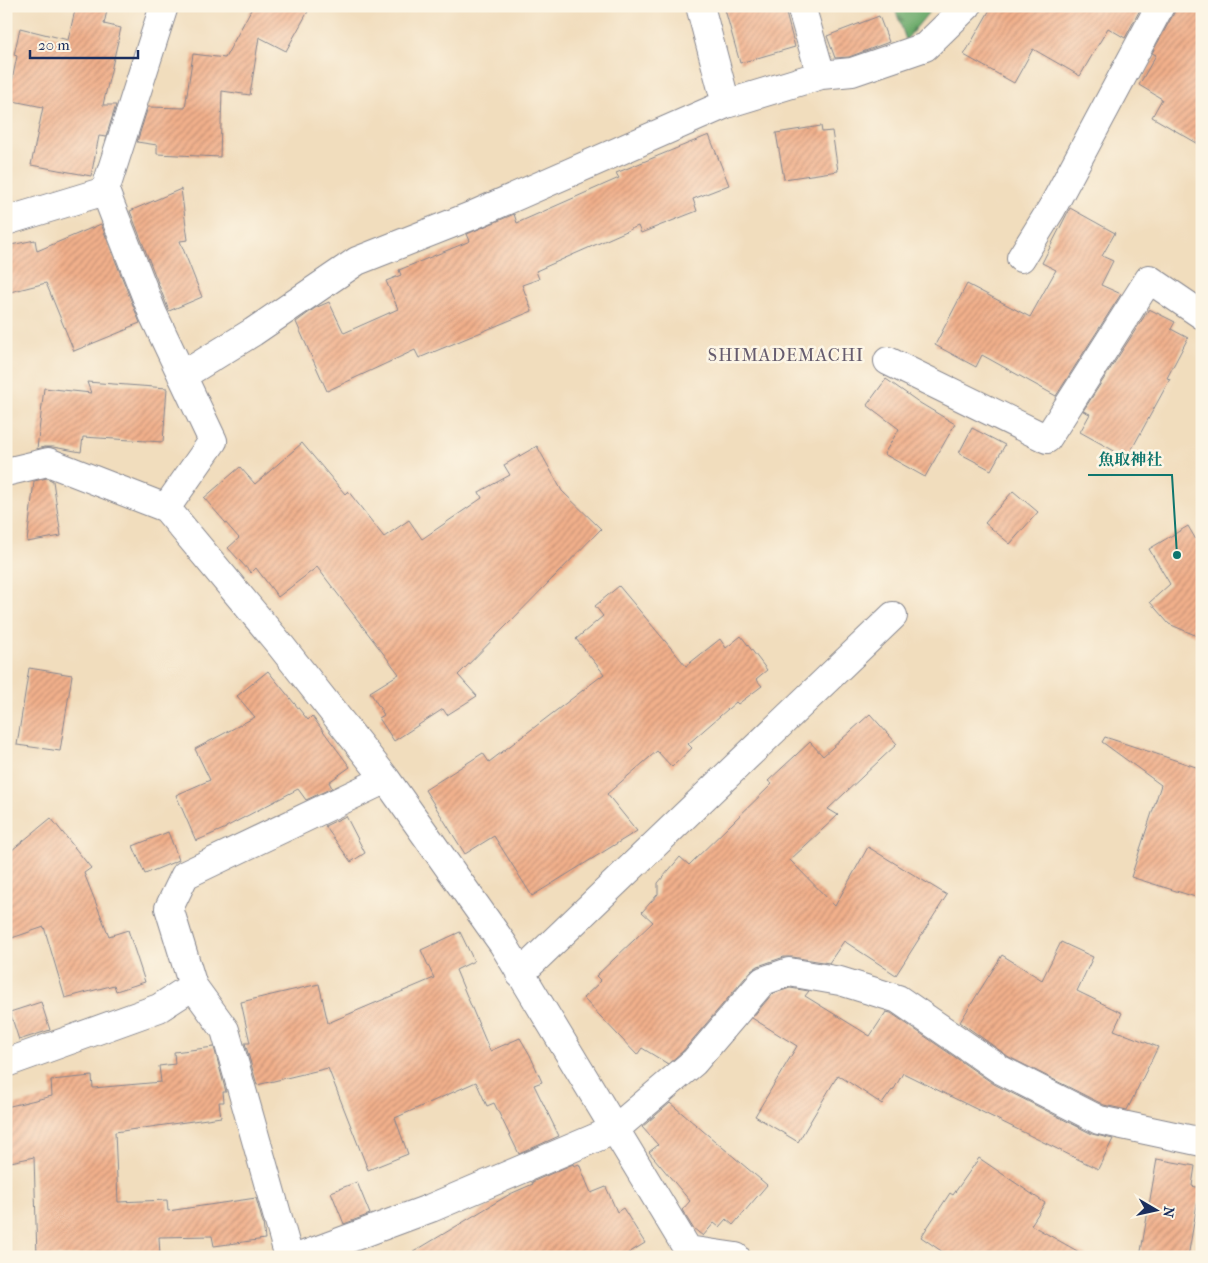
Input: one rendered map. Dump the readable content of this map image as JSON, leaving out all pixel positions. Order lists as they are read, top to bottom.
{
  "districts": ["SHIMADEMACHI"],
  "places": ["魚取神社"],
  "scale_bar": "20 m",
  "north": "right"
}
